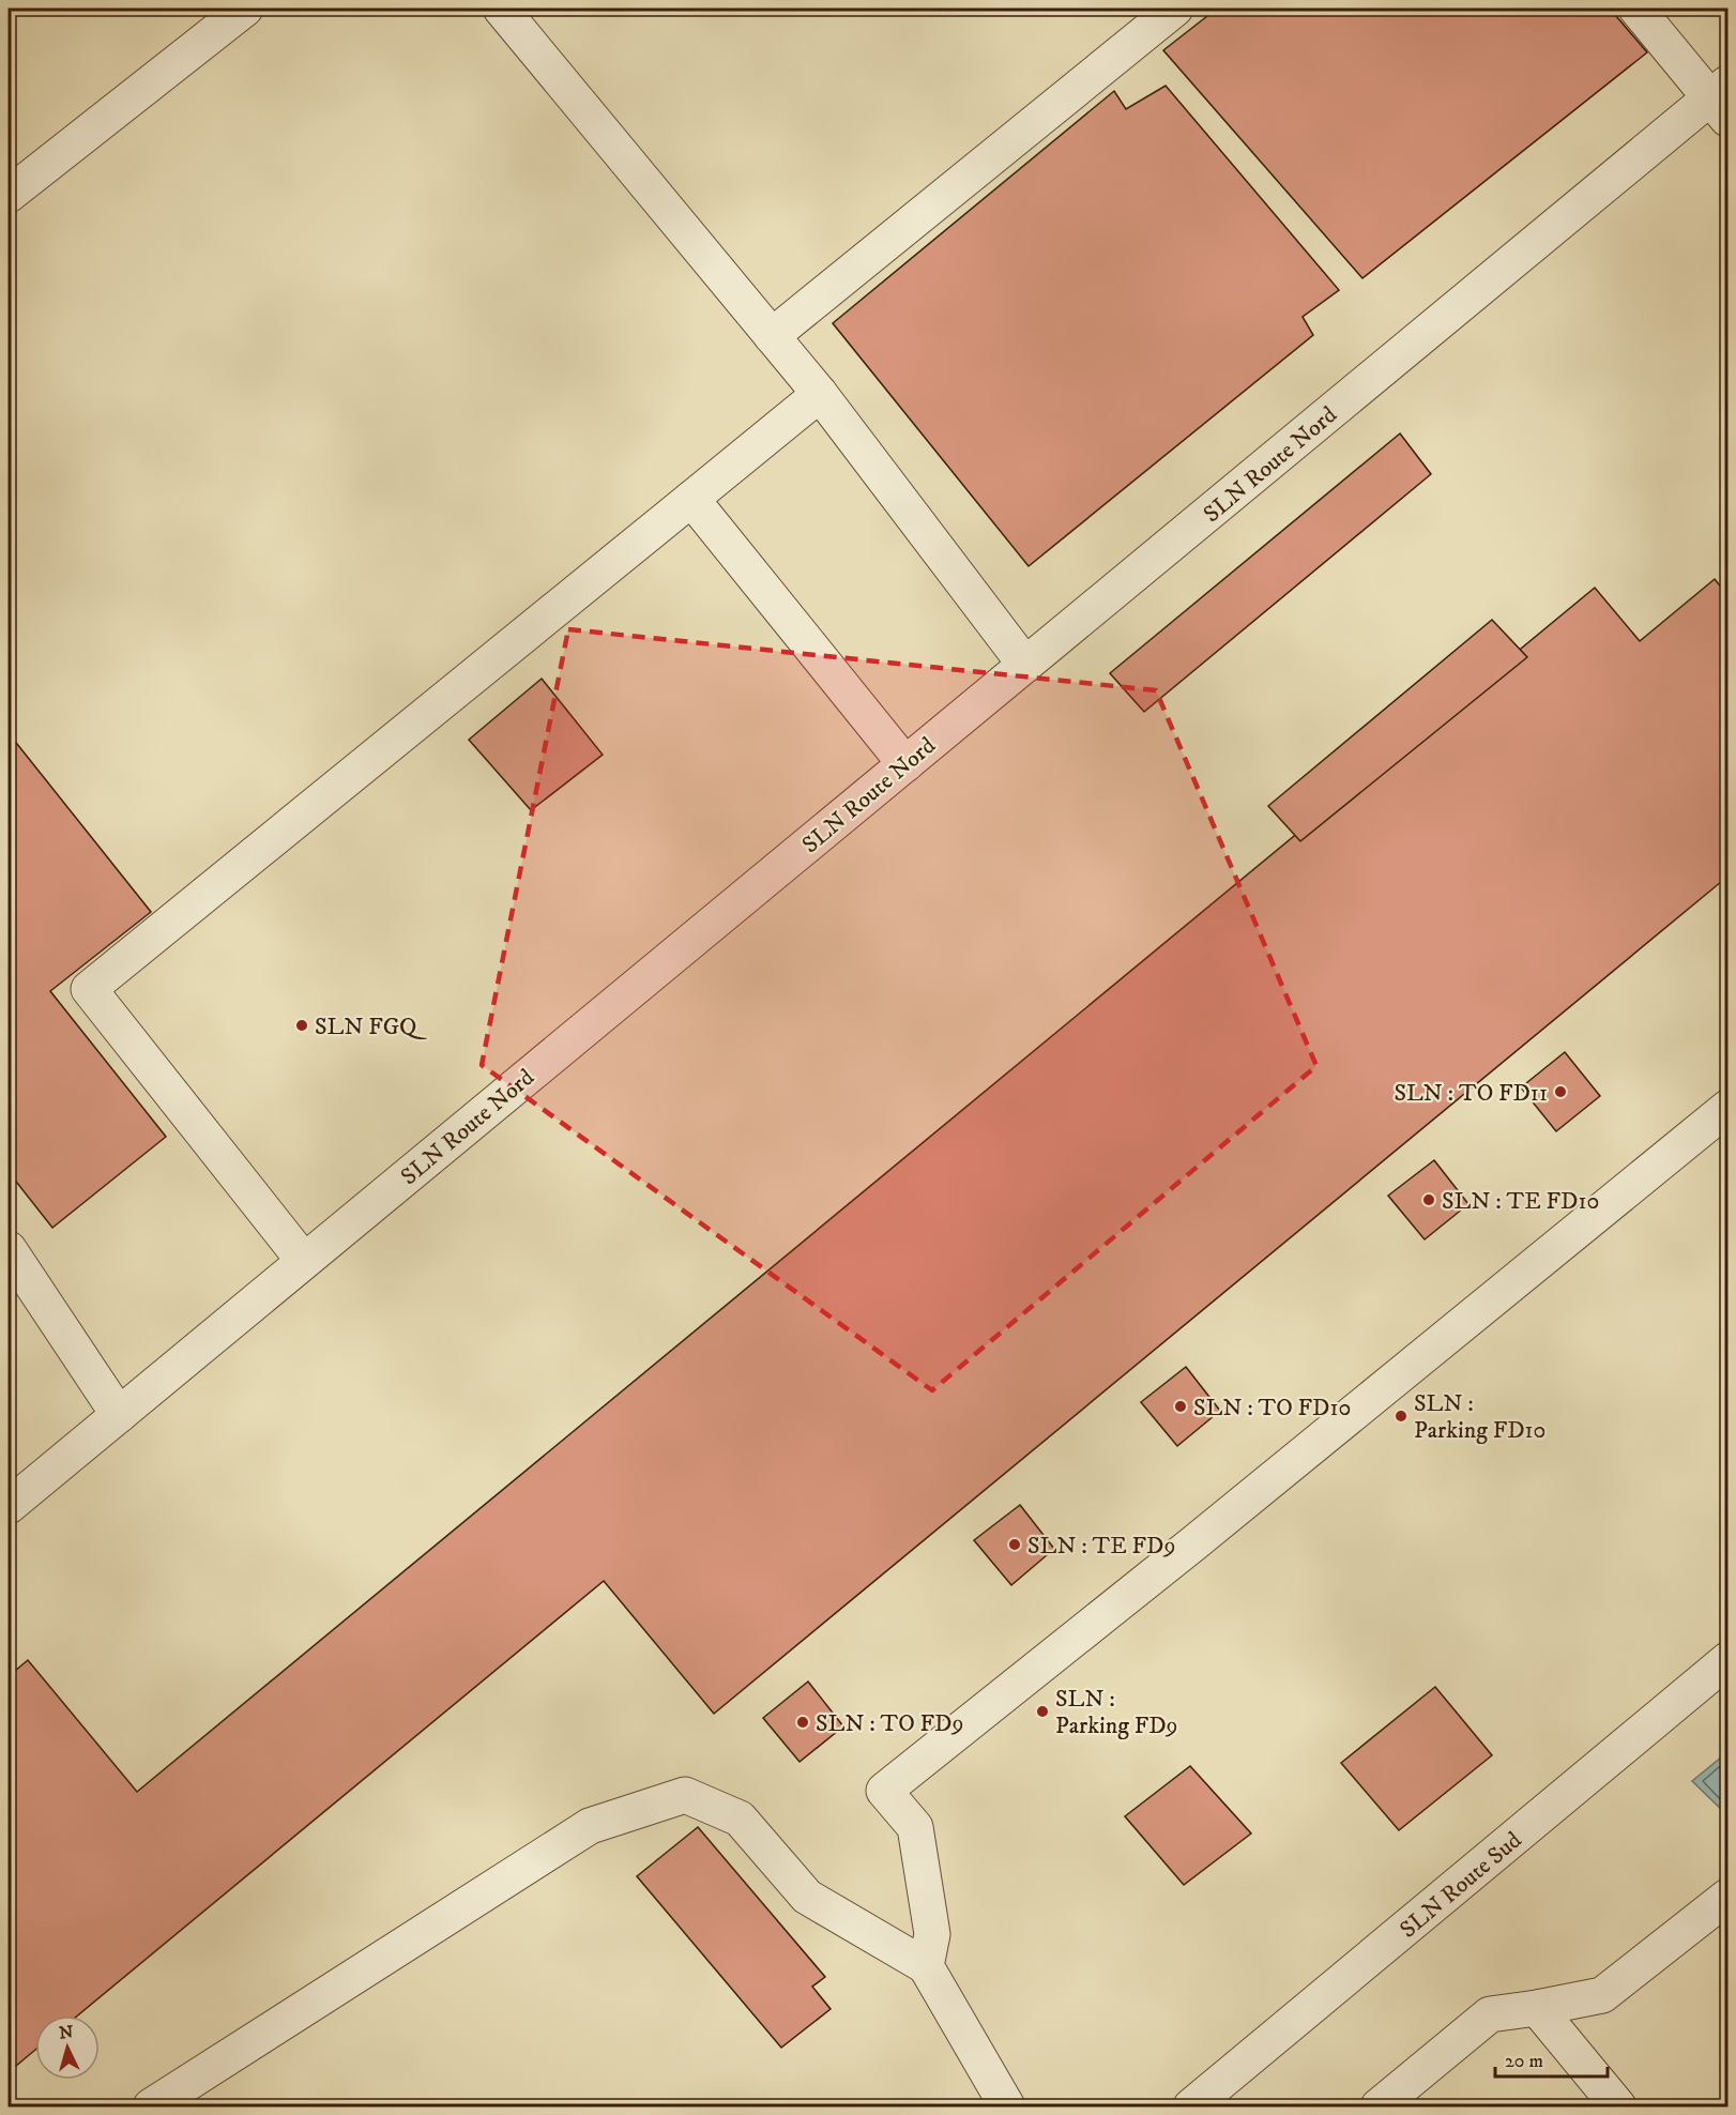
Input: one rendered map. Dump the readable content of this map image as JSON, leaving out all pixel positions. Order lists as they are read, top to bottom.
{
  "streets": {
    "lane": ["SLN Route Nord", "SLN Route Sud"]
  },
  "places": [
    "SLN FGQ",
    "SLN : TO FD11",
    "SLN : TE FD10",
    "SLN : TO FD10",
    "SLN : Parking FD10",
    "SLN : TE FD9",
    "SLN : Parking FD9",
    "SLN : TO FD9"
  ],
  "scale_bar": "20 m",
  "north": "top"
}
